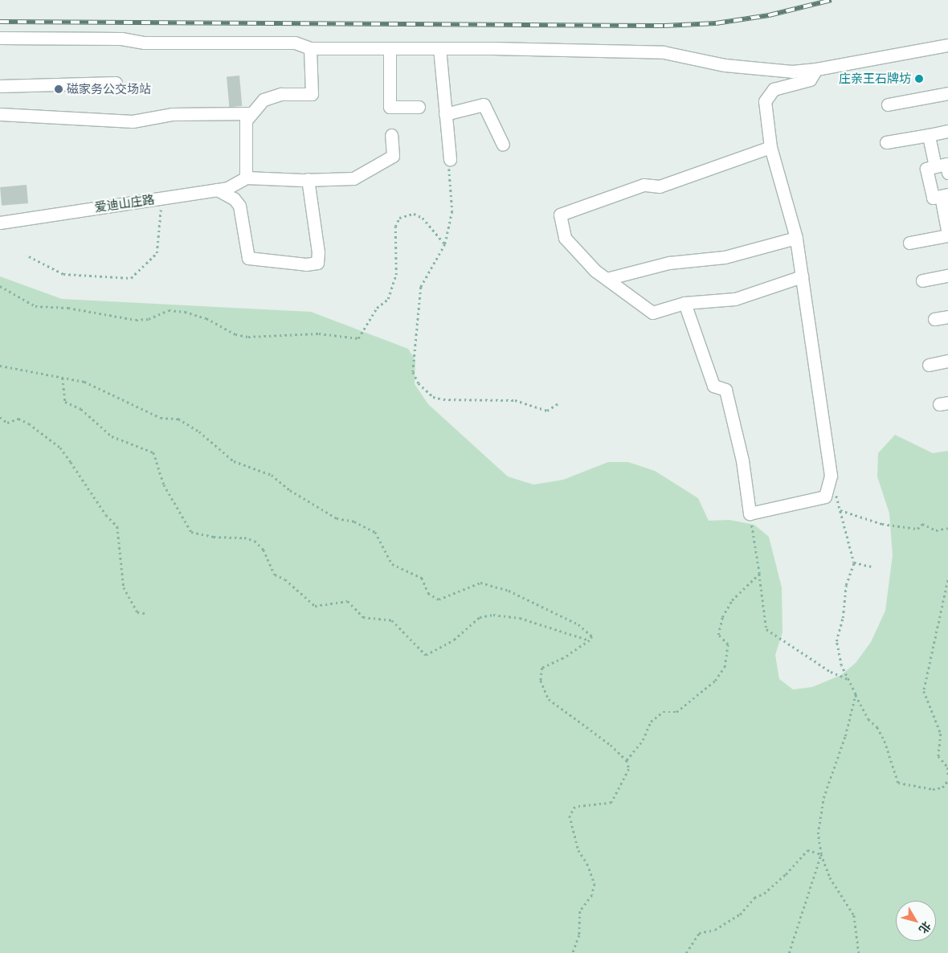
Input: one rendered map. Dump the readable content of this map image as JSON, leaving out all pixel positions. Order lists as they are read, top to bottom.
{
  "streets": {
    "street": ["爱迪山庄路"]
  },
  "places": ["庄亲王石牌坊", "磁家务公交场站"],
  "north": "bottom right"
}
